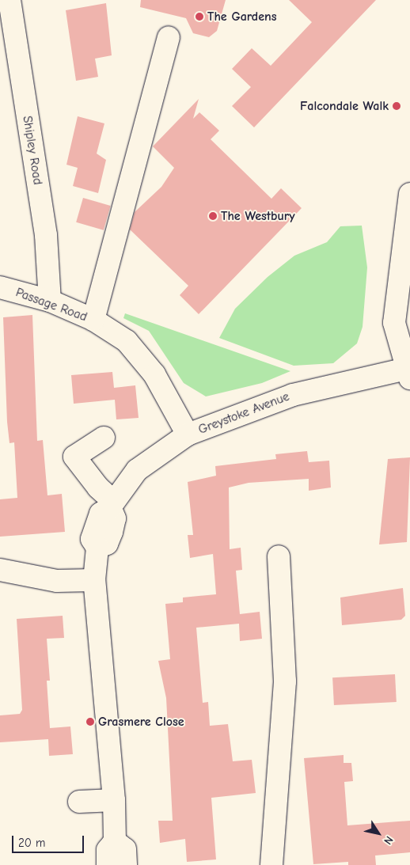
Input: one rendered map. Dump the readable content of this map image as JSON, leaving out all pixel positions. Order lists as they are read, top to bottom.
{
  "streets": {
    "street": ["Shipley Road", "Passage Road", "Greystoke Avenue"]
  },
  "crossings": [
    ["Shipley Road", "Passage Road"],
    ["Passage Road", "Greystoke Avenue"]
  ],
  "places": [
    "The Gardens",
    "Falcondale Walk",
    "The Westbury",
    "Grasmere Close"
  ],
  "scale_bar": "20 m",
  "north": "bottom right"
}
